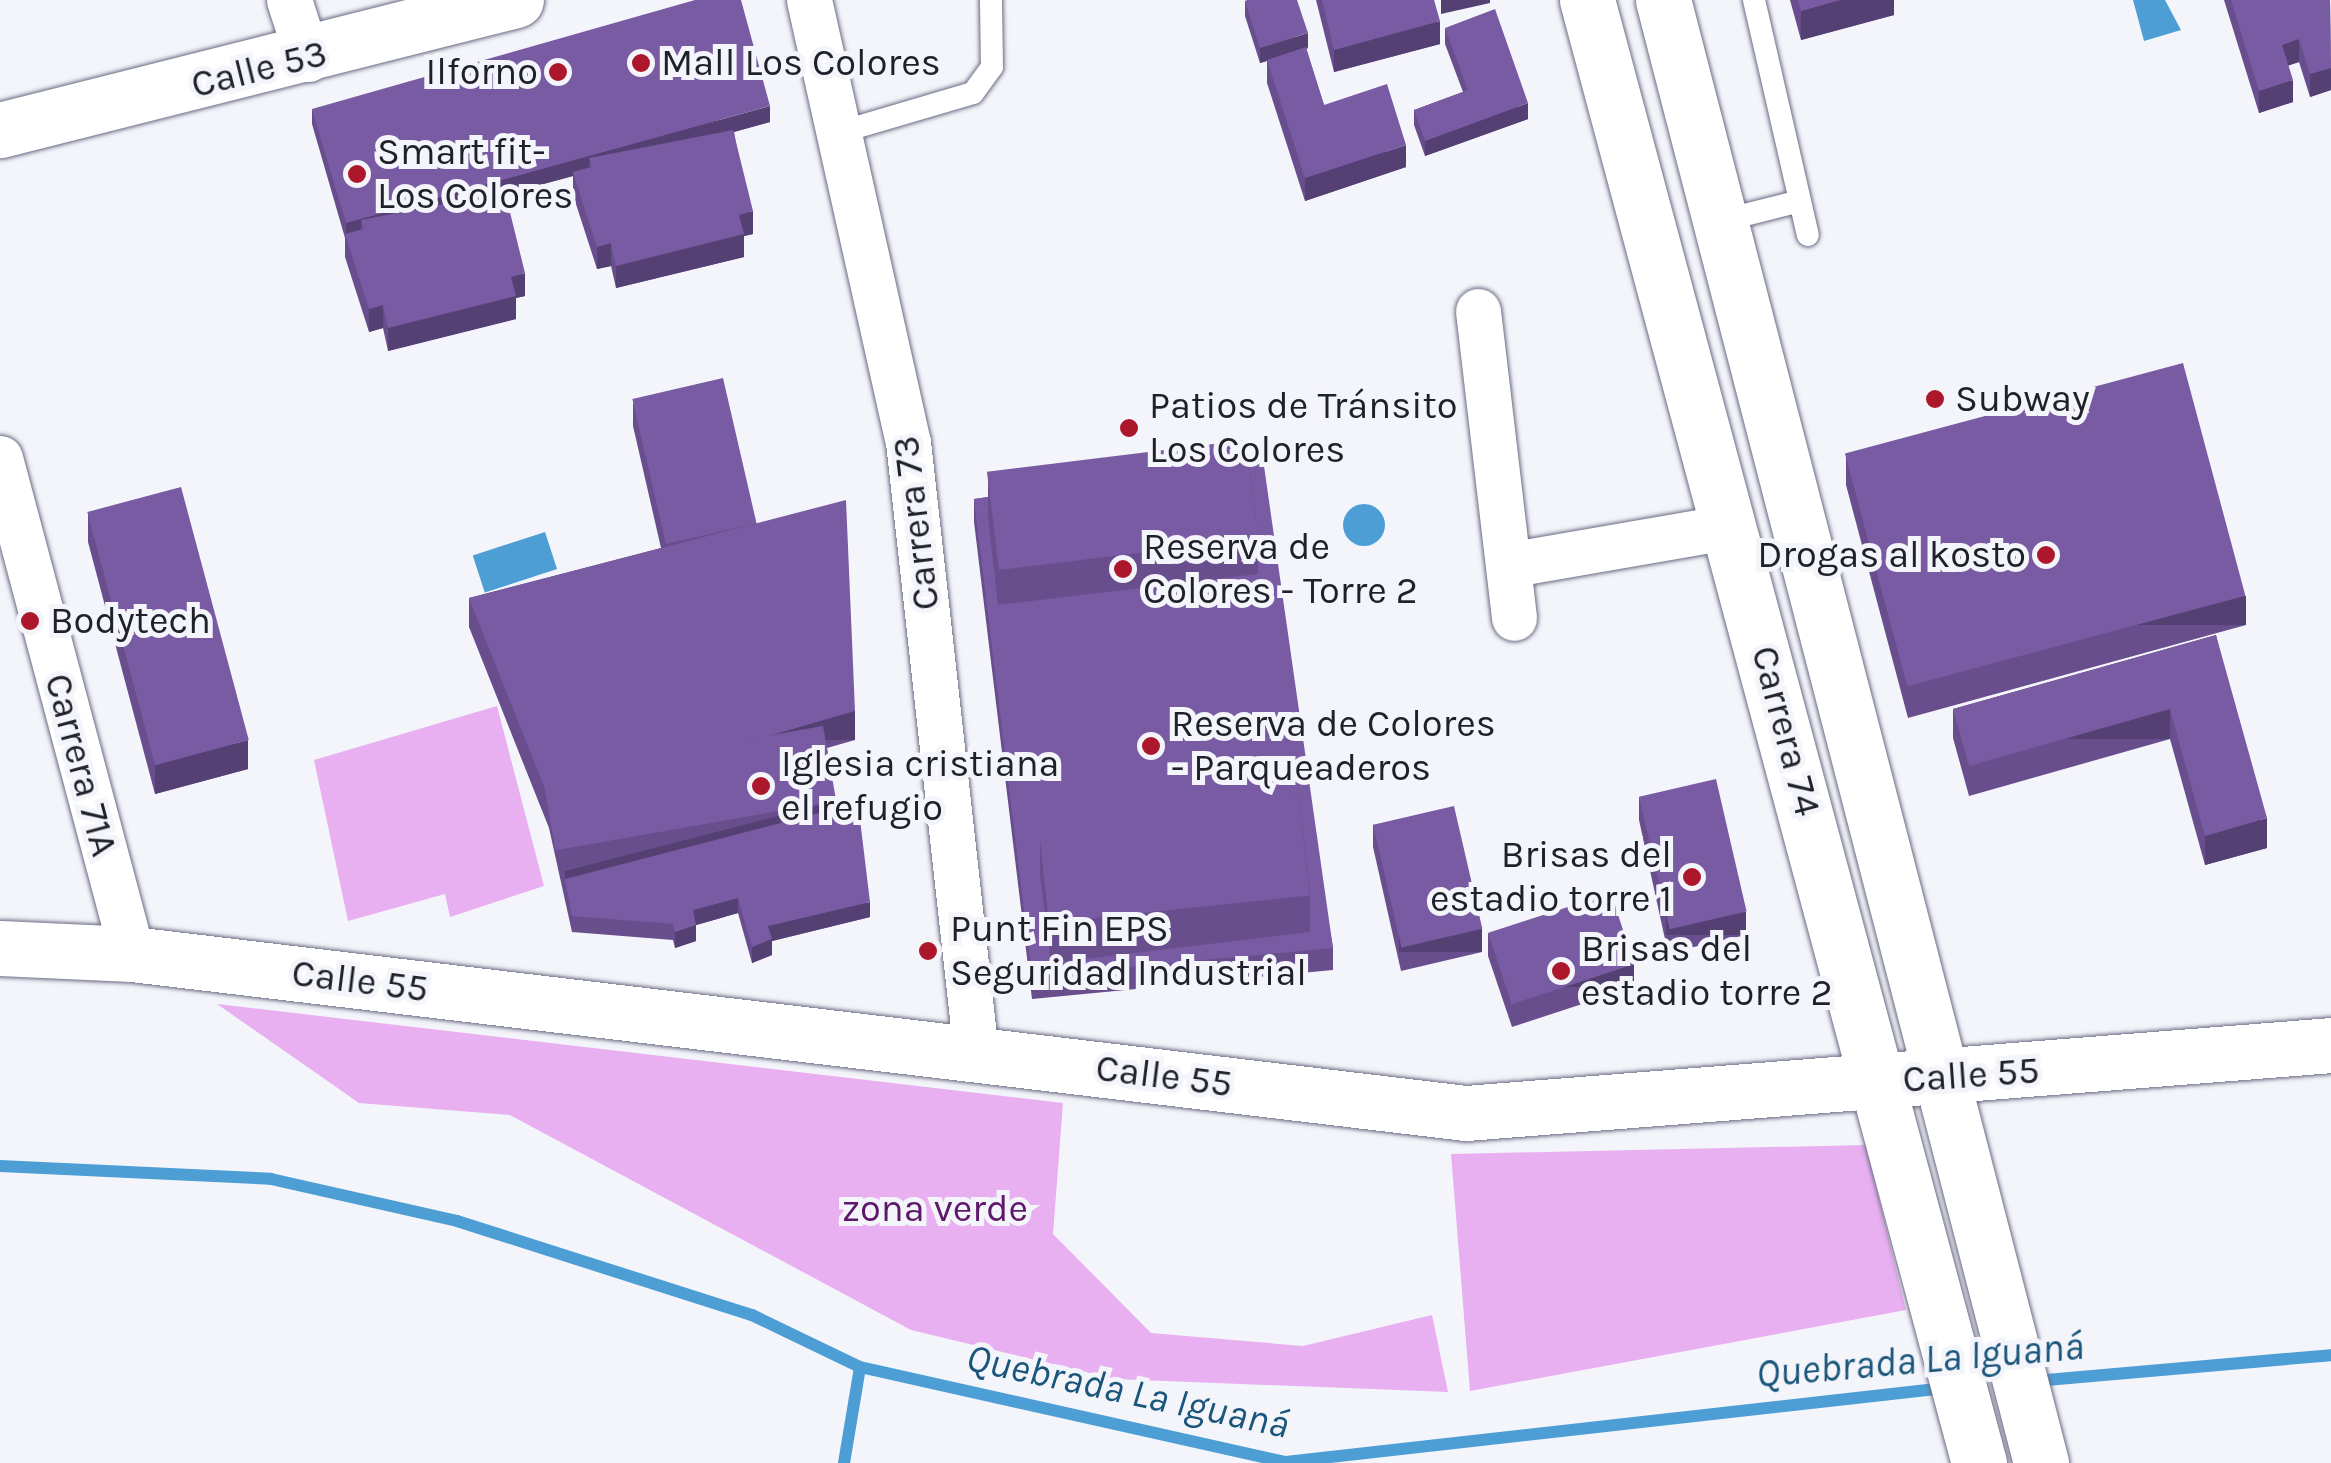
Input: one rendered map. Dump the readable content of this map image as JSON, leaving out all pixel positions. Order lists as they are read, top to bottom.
{
  "streets": {
    "main road": ["Calle 53", "Carrera 74", "Calle 55"],
    "street": ["Carrera 73", "Carrera 71A"]
  },
  "crossings": [
    ["Carrera 73", "Calle 55"],
    ["Carrera 74", "Calle 55"],
    ["Carrera 71A", "Calle 55"]
  ],
  "water": ["Quebrada La Iguaná"],
  "parks": ["zona verde"],
  "places": [
    "Mall Los Colores",
    "Ilforno",
    "Smart fit- Los Colores",
    "Subway",
    "Patios de Tránsito Los Colores",
    "Drogas al kosto",
    "Reserva de Colores - Torre 2",
    "Bodytech",
    "Reserva de Colores - Parqueaderos",
    "Iglesia cristiana el refugio",
    "Brisas del estadio torre 1",
    "Punt Fin EPS Seguridad Industrial",
    "Brisas del estadio torre 2"
  ]
}
